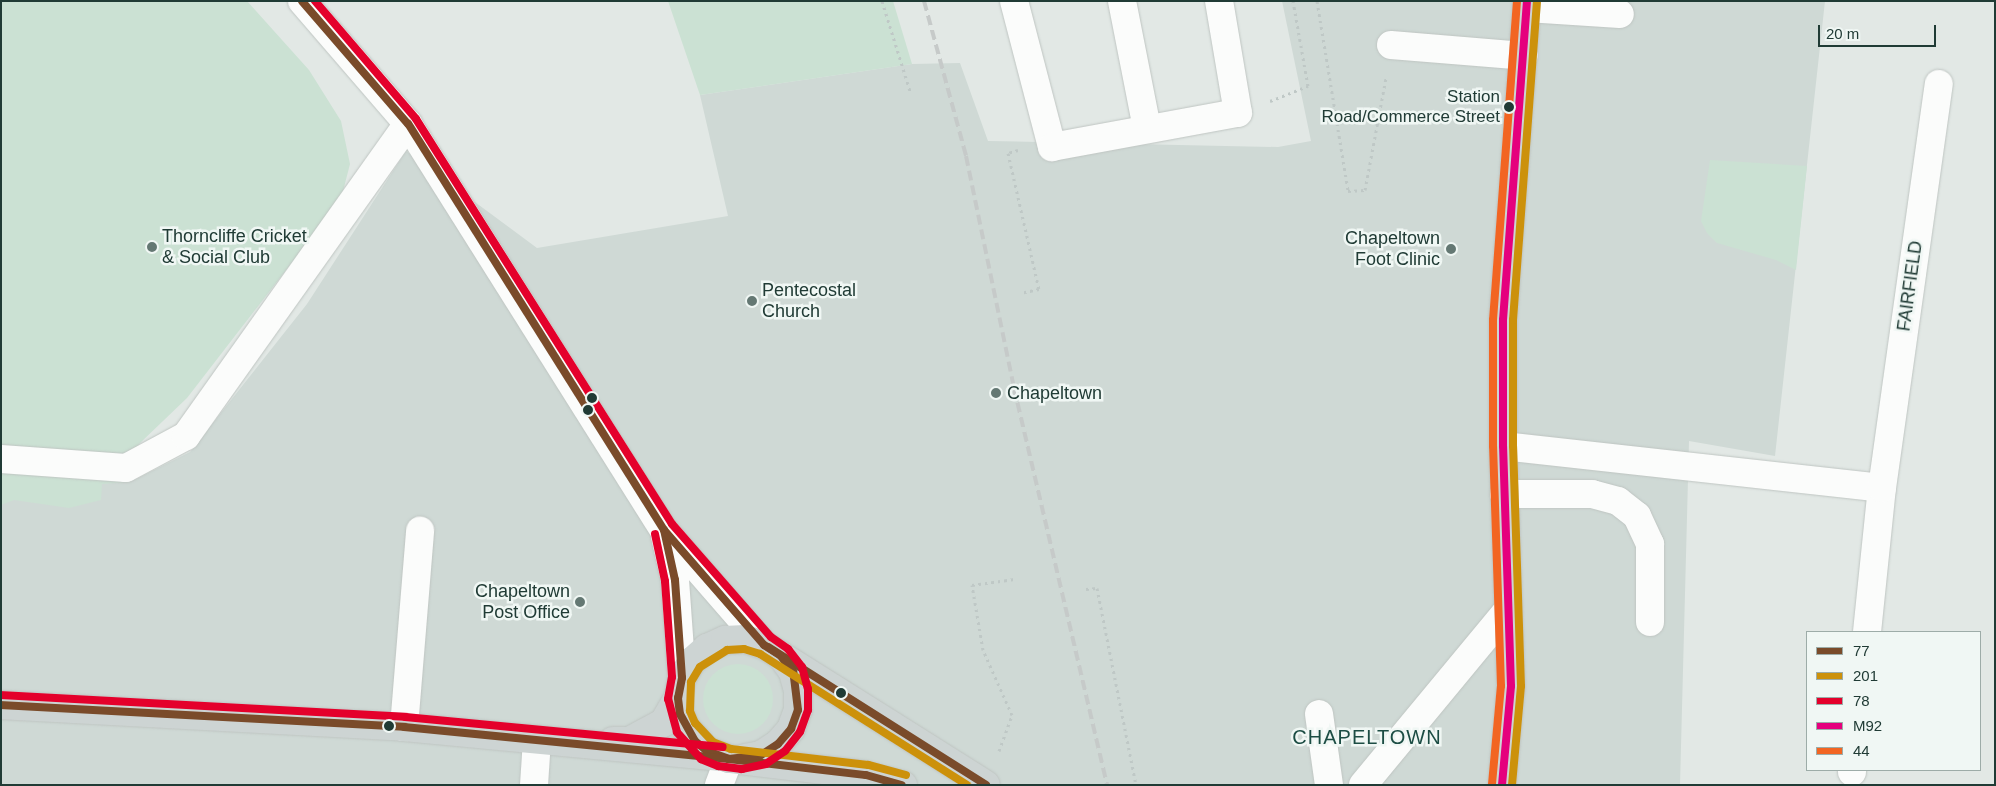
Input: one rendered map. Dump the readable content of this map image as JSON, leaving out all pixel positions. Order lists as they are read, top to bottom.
{
  "streets": {
    "street": ["FAIRFIELD"]
  },
  "districts": ["CHAPELTOWN"],
  "places": [
    "Station Road/Commerce Street",
    "Thorncliffe Cricket & Social Club",
    "Chapeltown Foot Clinic",
    "Pentecostal Church",
    "Chapeltown",
    "Chapeltown Post Office"
  ],
  "lines": [
    "transit line 77",
    "transit line 78",
    "transit line M92",
    "transit line 44",
    "transit line 201"
  ],
  "legend": [
    "77",
    "201",
    "78",
    "M92",
    "44"
  ],
  "scale_bar": "20 m"
}
